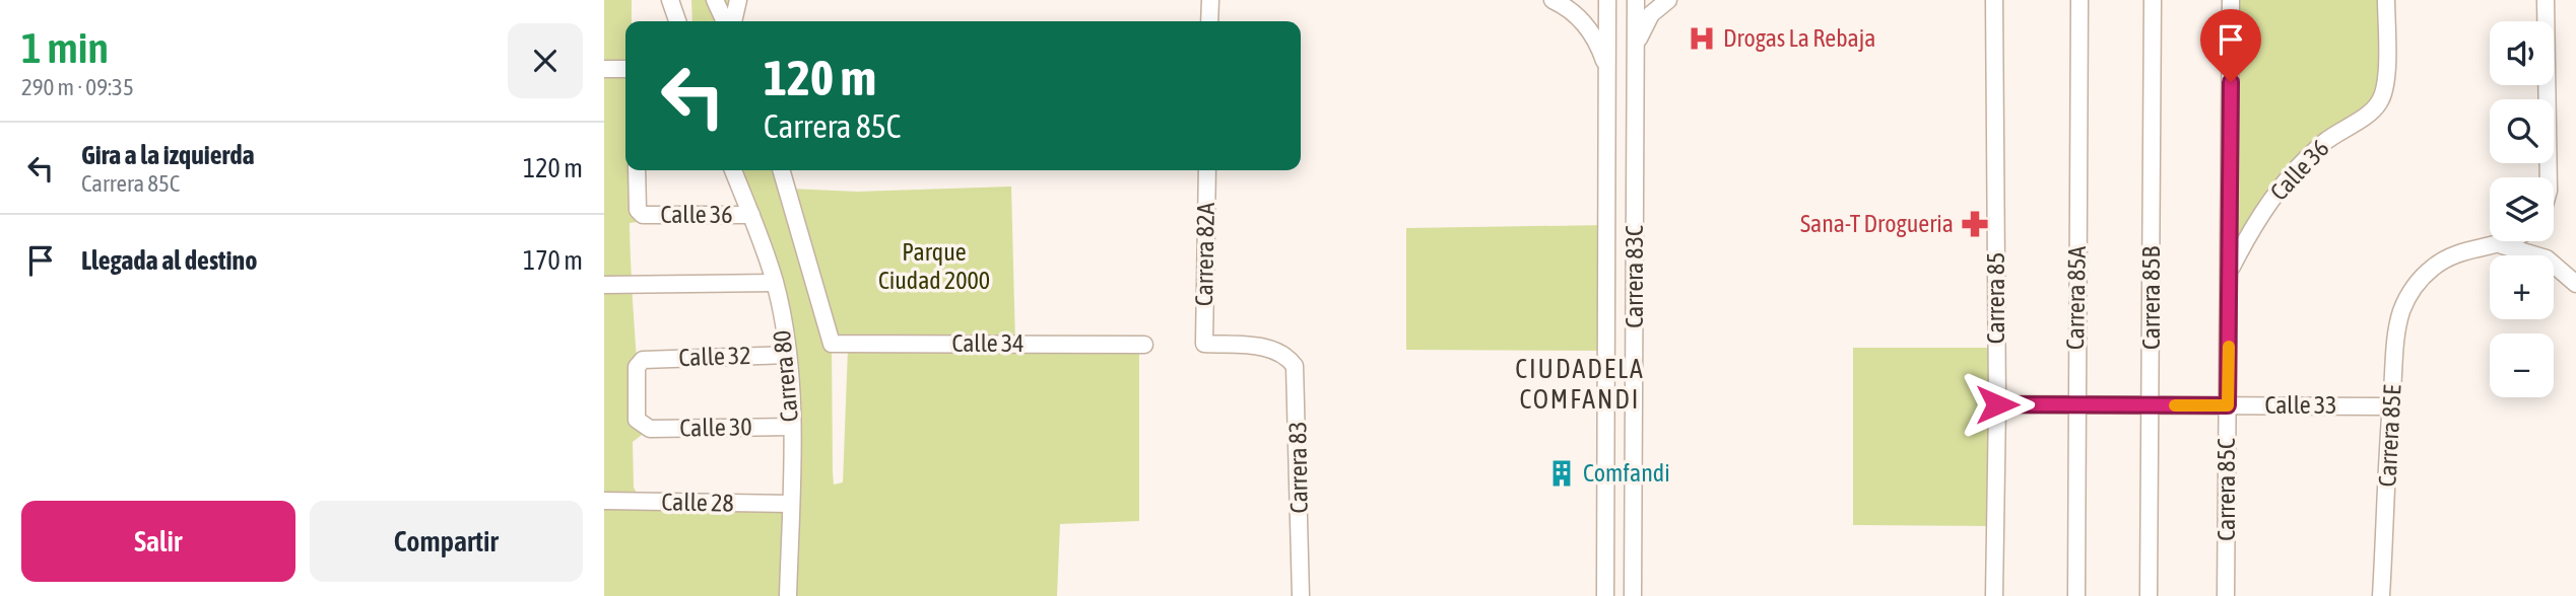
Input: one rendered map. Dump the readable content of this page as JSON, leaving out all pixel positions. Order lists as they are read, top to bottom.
{
  "streets": {
    "street": [
      "Calle 36",
      "Carrera 82A",
      "Carrera 83C",
      "Carrera 85",
      "Carrera 85A",
      "Carrera 85B",
      "Calle 34",
      "Calle 32",
      "Carrera 80",
      "Calle 33",
      "Calle 30",
      "Carrera 85E",
      "Carrera 83",
      "Carrera 85C",
      "Calle 28"
    ]
  },
  "crossings": [
    ["Calle 36", "Carrera 80"],
    ["Calle 36", "Carrera 85C"],
    ["Carrera 82A", "Carrera 83"],
    ["Carrera 85", "Calle 33"],
    ["Carrera 85A", "Calle 33"],
    ["Carrera 85B", "Calle 33"],
    ["Calle 34", "Carrera 80"],
    ["Calle 32", "Carrera 80"],
    ["Calle 32", "Calle 30"],
    ["Carrera 80", "Calle 30"],
    ["Carrera 80", "Calle 28"],
    ["Calle 33", "Carrera 85E"],
    ["Calle 33", "Carrera 85C"]
  ],
  "districts": ["CIUDADELA COMFANDI"],
  "parks": ["Parque Ciudad 2000"],
  "places": {
    "hospital": ["Drogas La Rebaja"],
    "pharmacy": ["Sana-T Drogueria"],
    "building": ["Comfandi"]
  },
  "page": {
    "heading": ["1 min", "290 m · 09:35"],
    "map_buttons": ["+", "−"],
    "turn": ["120 m", "Carrera 85C"],
    "list": [
      {
        "name": "Gira a la izquierda",
        "note": "Carrera 85C",
        "value": "120 m"
      },
      {
        "name": "Llegada al destino",
        "value": "170 m"
      }
    ],
    "buttons": ["Salir", "Compartir"]
  }
}
